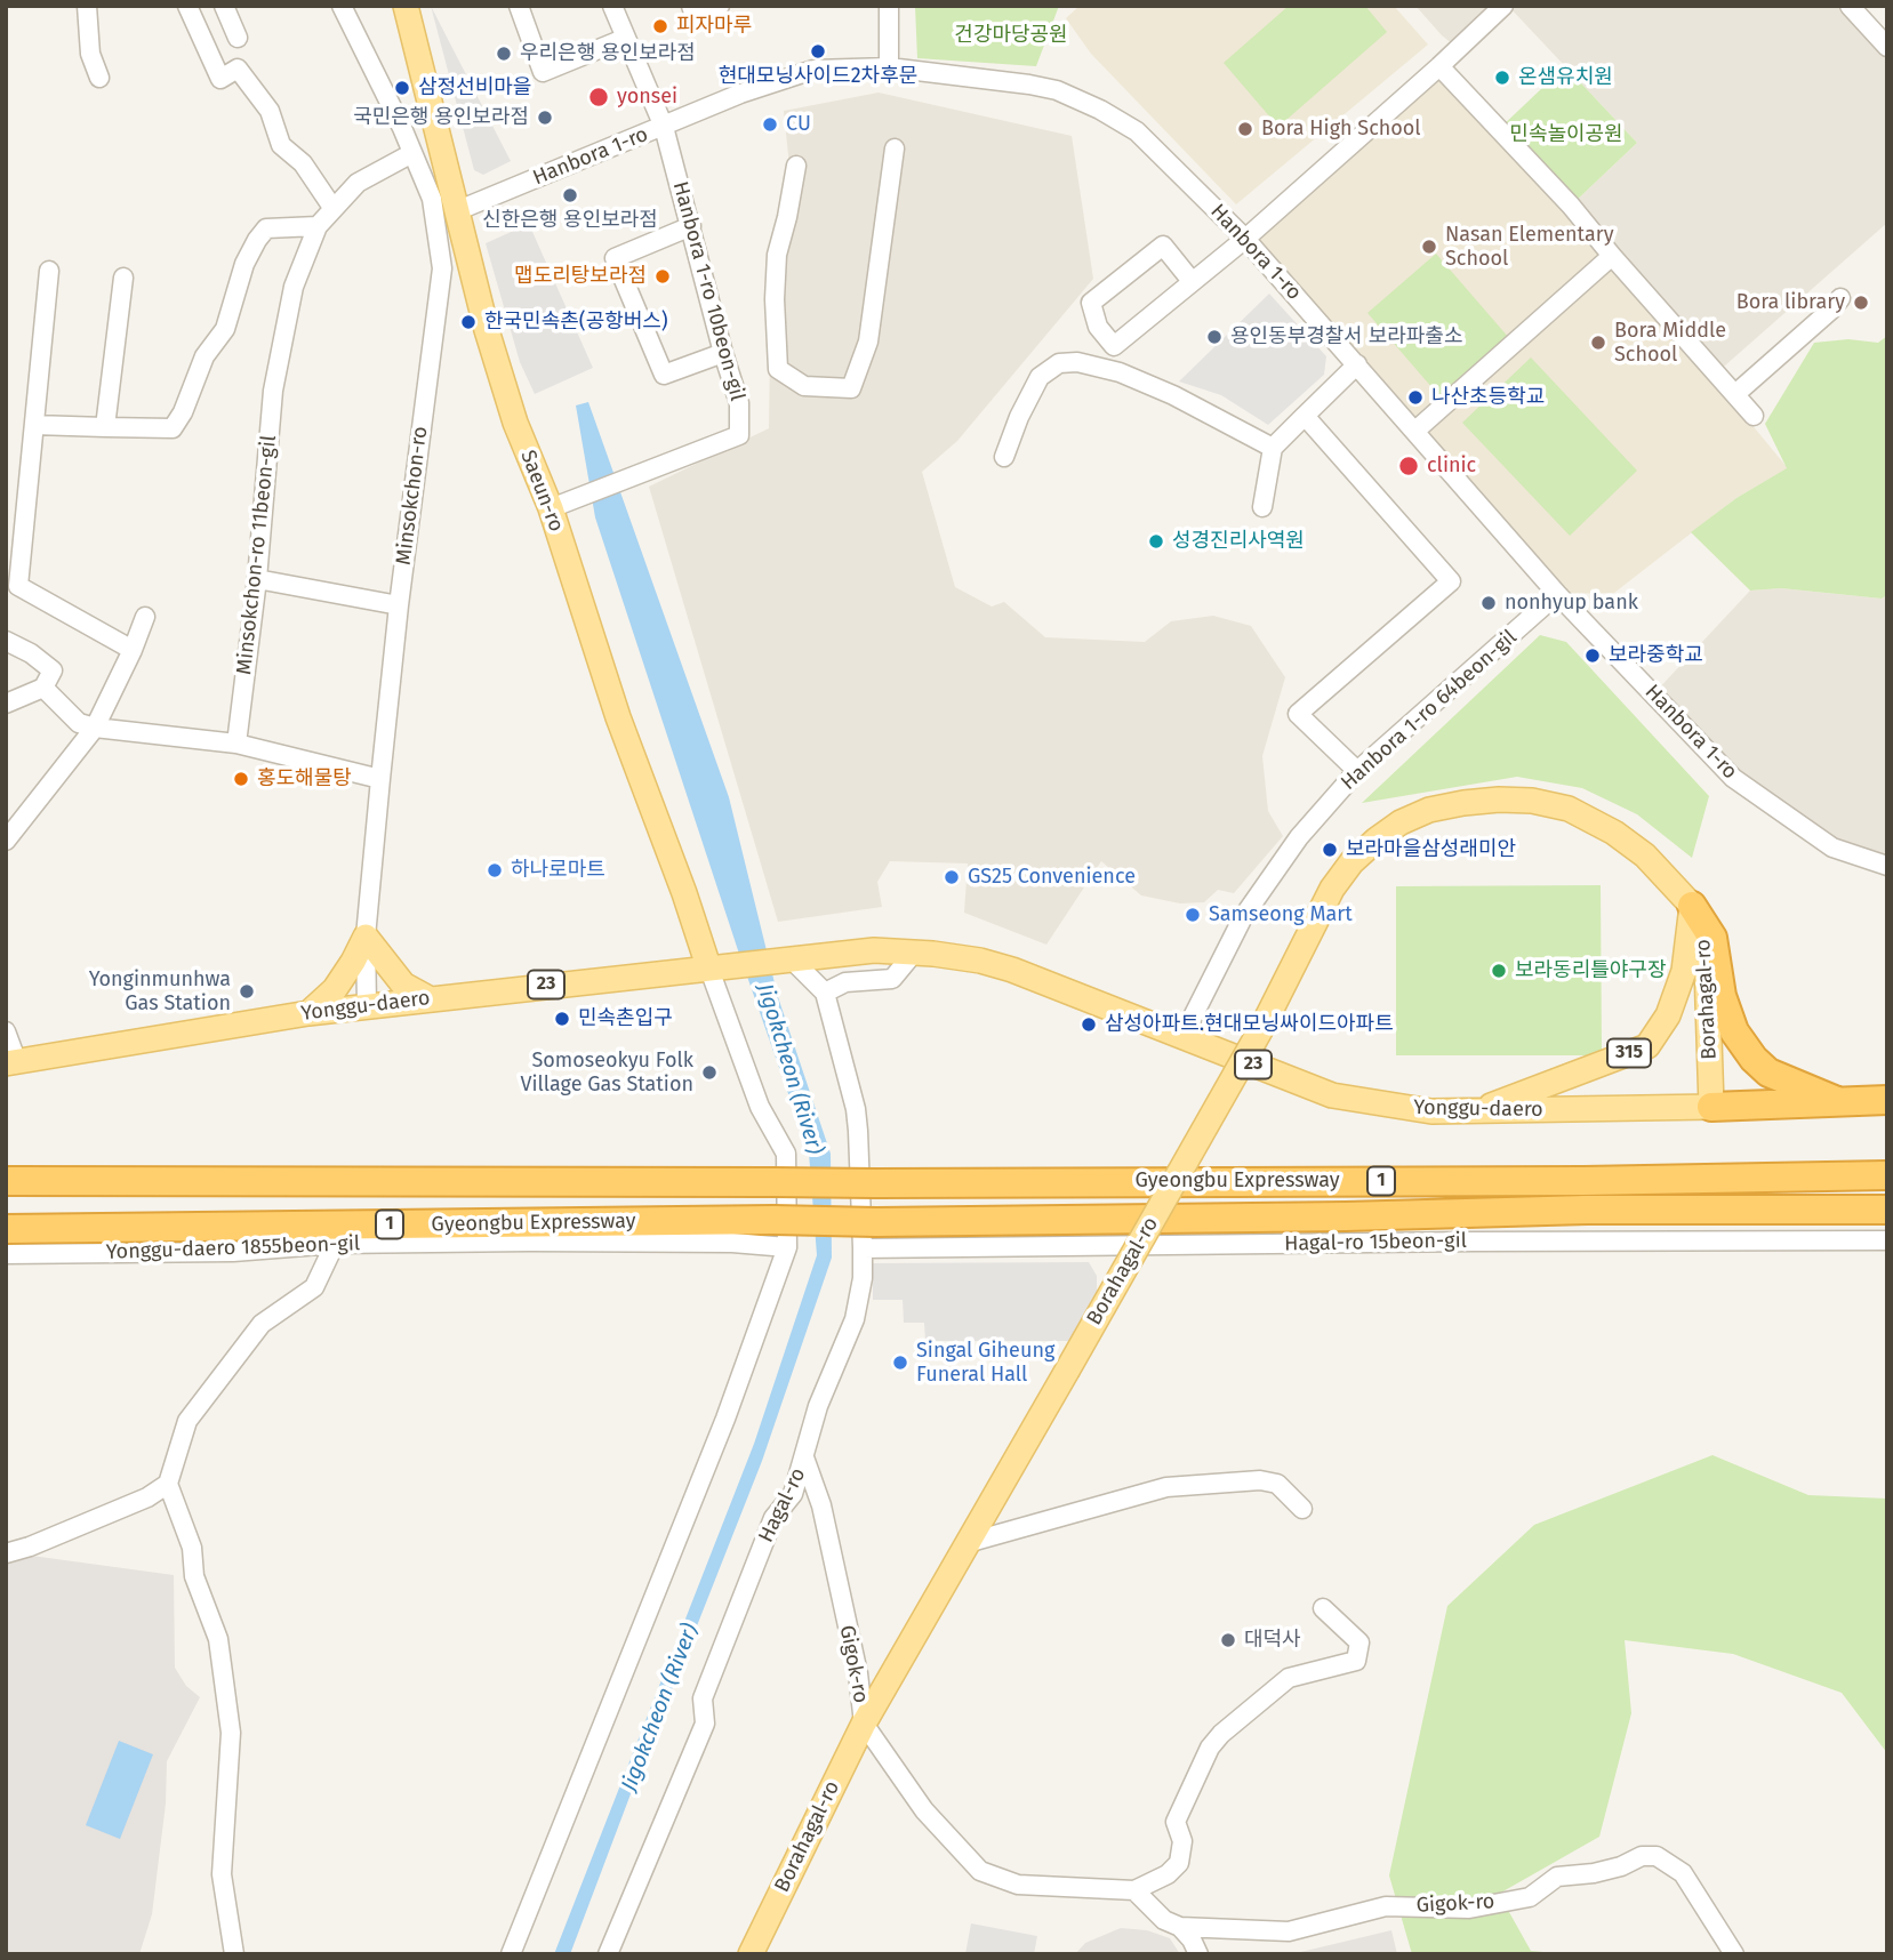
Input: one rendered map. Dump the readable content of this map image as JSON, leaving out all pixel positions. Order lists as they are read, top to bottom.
{
  "streets": {
    "highway": [
      "23",
      "Yonggu-daero",
      "Gyeongbu Expressway",
      "1"
    ],
    "main road": ["Saeun-ro", "Borahagal-ro", "315"],
    "street": [
      "Hanbora 1-ro",
      "Hanbora 1-ro 10beon-gil",
      "Minsokchon-ro",
      "Minsokchon-ro 11beon-gil",
      "Hanbora 1-ro 64beon-gil",
      "Hagal-ro 15beon-gil",
      "Yonggu-daero 1855beon-gil",
      "Hagal-ro",
      "Gigok-ro"
    ]
  },
  "crossings": [
    ["Hanbora 1-ro", "Hanbora 1-ro 10beon-gil"],
    ["Hanbora 1-ro", "Saeun-ro"],
    ["Hanbora 1-ro", "Hanbora 1-ro 64beon-gil"],
    ["Hanbora 1-ro 10beon-gil", "Saeun-ro"],
    ["Saeun-ro", "23"],
    ["Saeun-ro", "Yonggu-daero"],
    ["Minsokchon-ro", "Minsokchon-ro 11beon-gil"],
    ["Minsokchon-ro", "Yonggu-daero"],
    ["Hanbora 1-ro 64beon-gil", "Yonggu-daero"],
    ["23", "Yonggu-daero"],
    ["Borahagal-ro", "Yonggu-daero"],
    ["Borahagal-ro", "315"],
    ["Borahagal-ro", "Gigok-ro"],
    ["Yonggu-daero", "315"],
    ["Hagal-ro 15beon-gil", "Hagal-ro"],
    ["Hagal-ro", "Gigok-ro"]
  ],
  "water": ["Jigokcheon (River)"],
  "parks": ["건강마당공원", "민속놀이공원"],
  "places": [
    "피자마루",
    "현대모닝사이드2차후문",
    "우리은행 용인보라점",
    "온샘유치원",
    "삼정선비마을",
    "yonsei",
    "국민은행 용인보라점",
    "CU",
    "Bora High School",
    "신한은행 용인보라점",
    "Nasan Elementary School",
    "맵도리탕보라점",
    "Bora library",
    "한국민속촌(공항버스)",
    "용인동부경찰서 보라파출소",
    "Bora Middle School",
    "나산초등학교",
    "clinic",
    "성경진리사역원",
    "nonhyup bank",
    "보라중학교",
    "홍도해물탕",
    "보라마을삼성래미안",
    "하나로마트",
    "GS25 Convenience",
    "Samseong Mart",
    "보라동리틀야구장",
    "Yonginmunhwa Gas Station",
    "민속촌입구",
    "삼성아파트.현대모닝싸이드아파트",
    "Somoseokyu Folk Village Gas Station",
    "Singal Giheung Funeral Hall",
    "대덕사"
  ]
}
